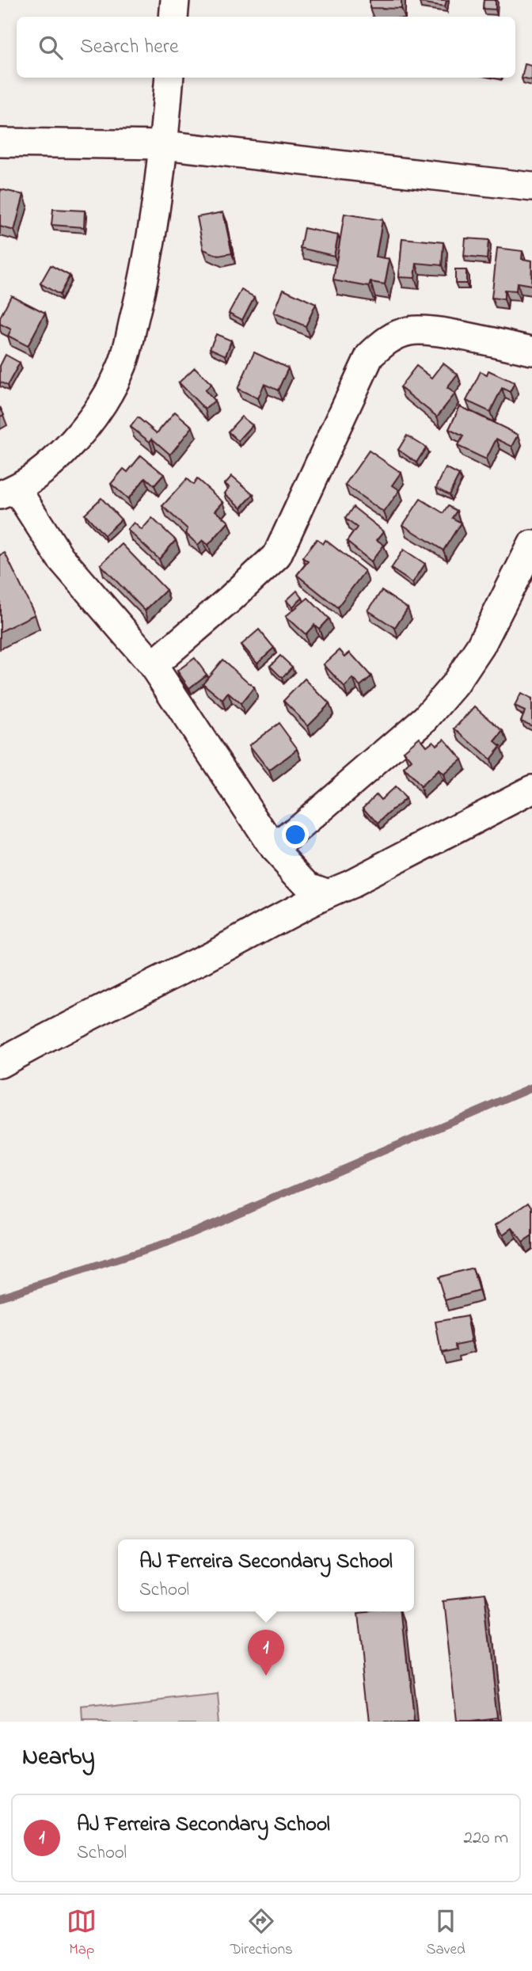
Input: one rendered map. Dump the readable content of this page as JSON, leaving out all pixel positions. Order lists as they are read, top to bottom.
{
  "page": {
    "search": "Search here",
    "popup": ["AJ Ferreira Secondary School", "School"],
    "pins": "1",
    "heading": "Nearby",
    "list": [
      {
        "mark": "1",
        "name": "AJ Ferreira Secondary School",
        "note": "School",
        "value": "220 m"
      }
    ],
    "nav": ["Map", "Directions", "Saved"]
  }
}
